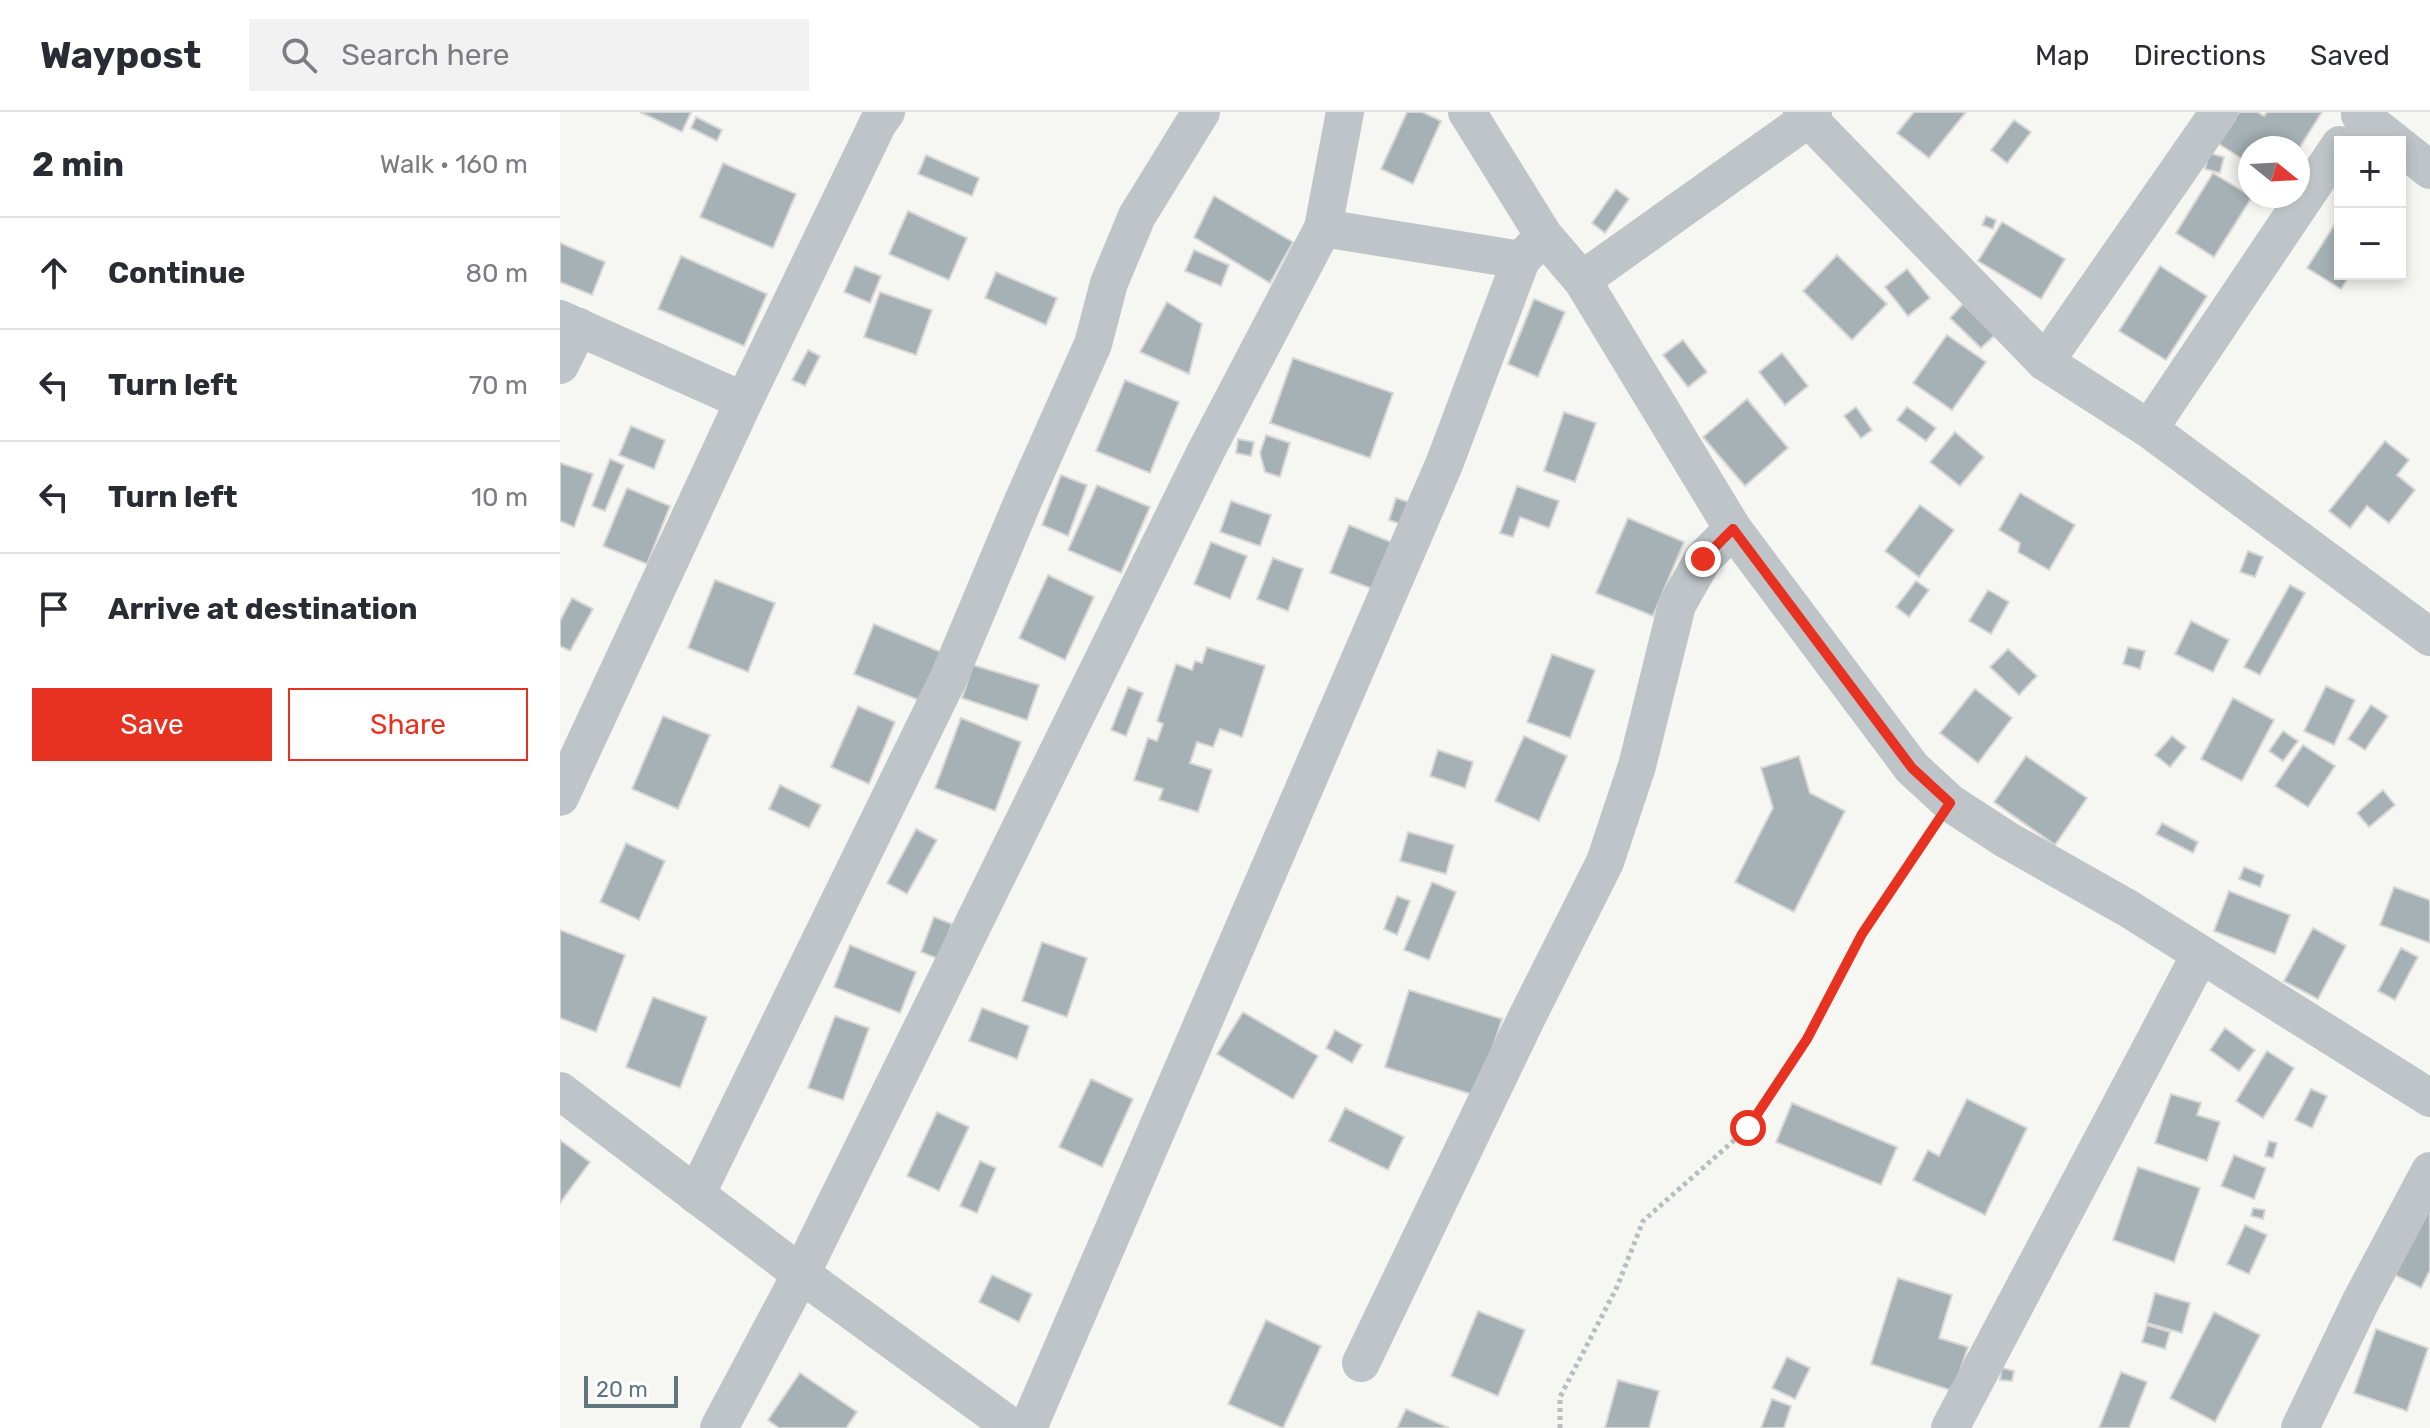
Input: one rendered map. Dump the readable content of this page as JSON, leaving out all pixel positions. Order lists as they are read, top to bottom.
{
  "scale_bar": "20 m",
  "north": "right",
  "page": {
    "header": "Waypost",
    "search": "Search here",
    "nav": ["Map", "Directions", "Saved"],
    "heading": ["2 min", "Walk · 160 m"],
    "map_buttons": ["+", "−"],
    "list": [
      ["Continue", "80 m"],
      ["Turn left", "70 m"],
      ["Turn left", "10 m"],
      "Arrive at destination"
    ],
    "buttons": ["Save", "Share"],
    "scale": "20 m"
  }
}
